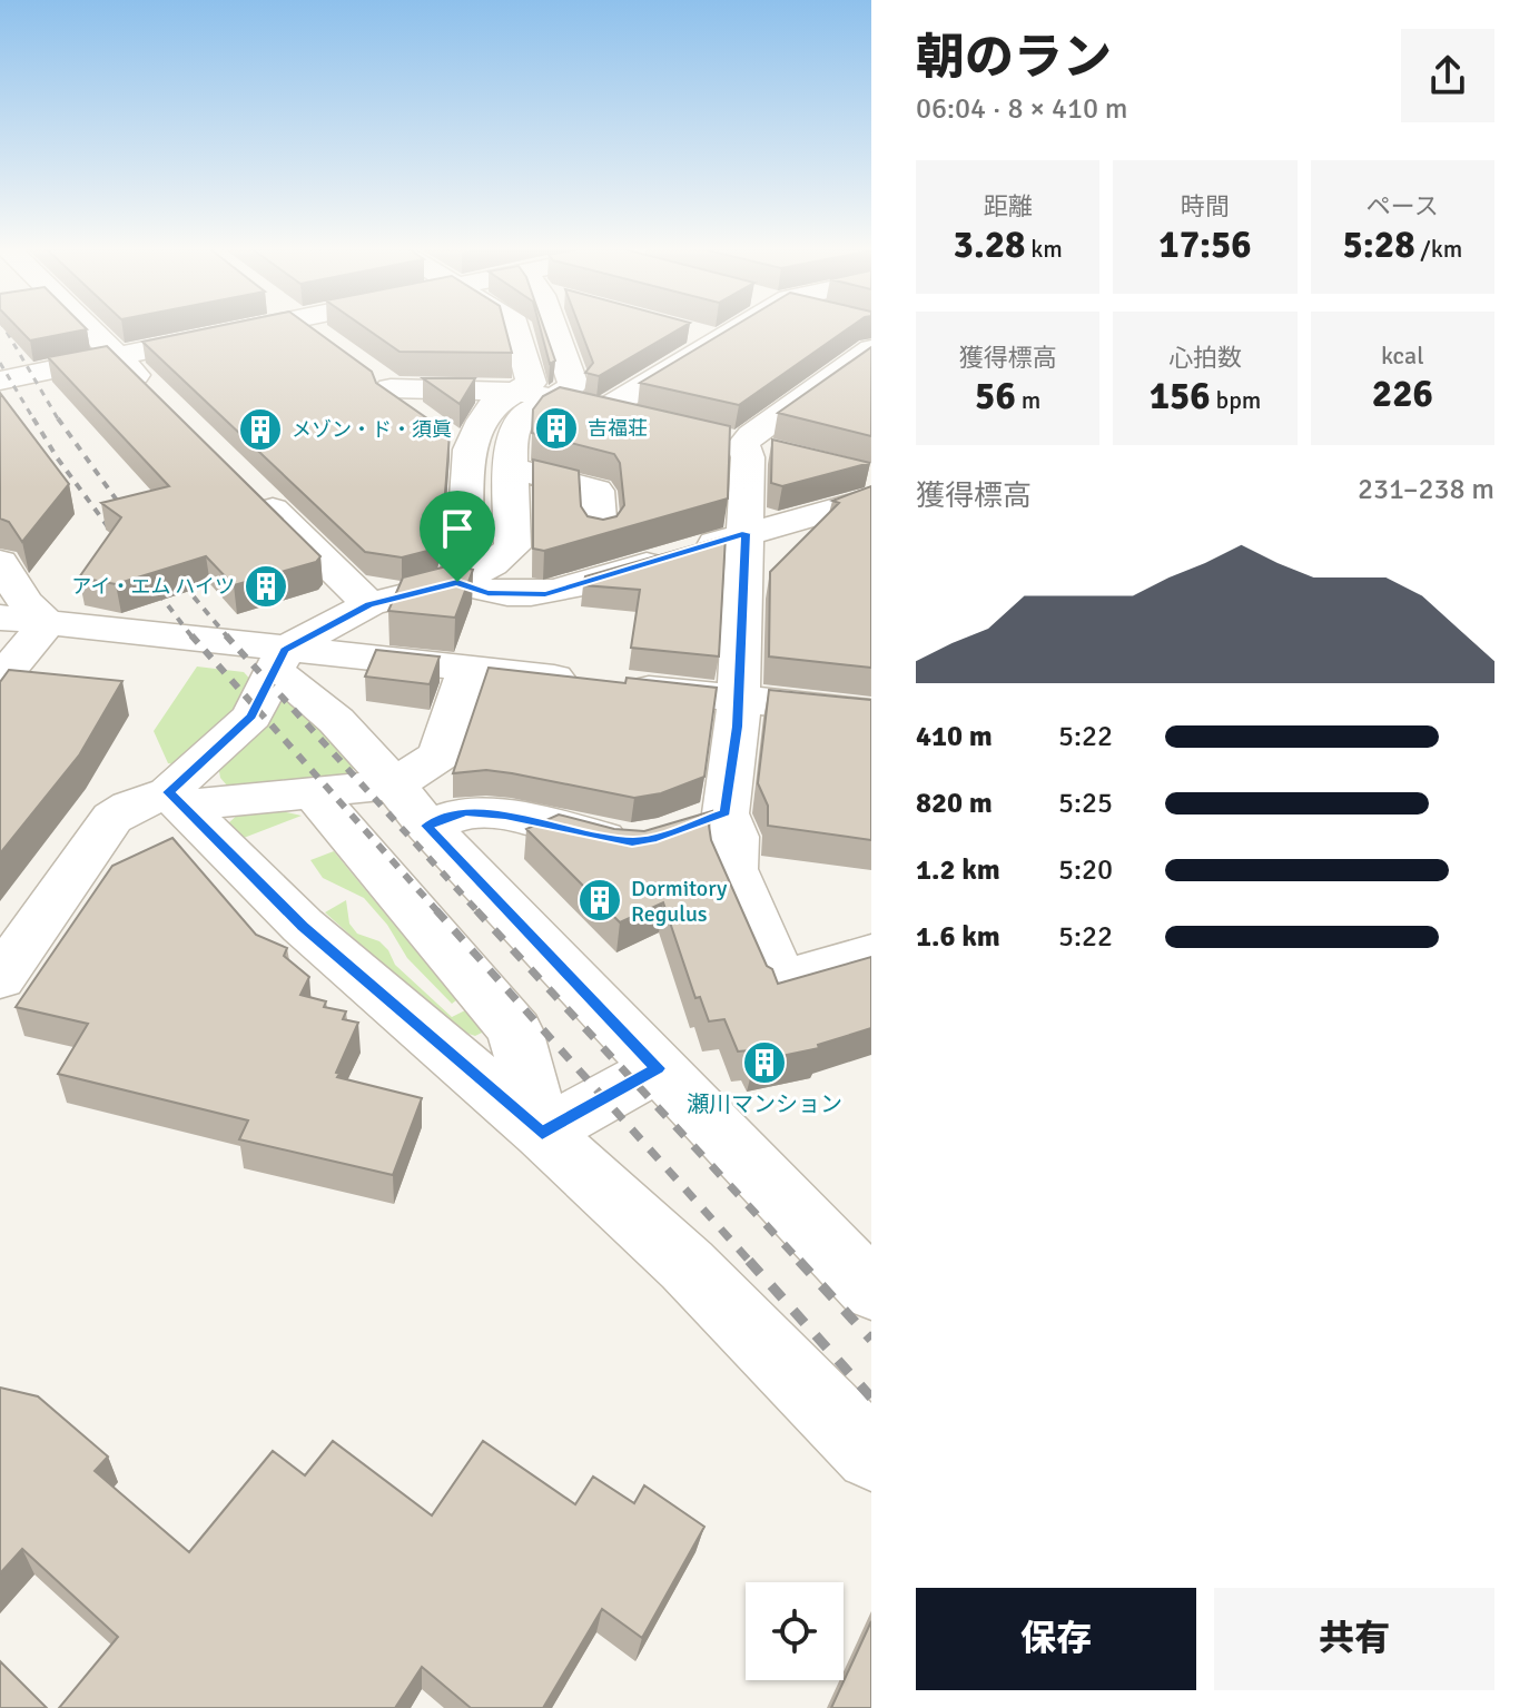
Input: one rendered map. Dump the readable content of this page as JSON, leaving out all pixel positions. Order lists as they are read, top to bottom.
{
  "places": {
    "building": [
      "吉福荘",
      "メゾン・ド・須眞",
      "アイ・エム ハイツ",
      "Dormitory Regulus",
      "瀬川マンション"
    ]
  },
  "page": {
    "heading": ["朝のラン", "06:04 · 8 × 410 m"],
    "stats": [
      ["距離", "3.28 km"],
      ["時間", "17:56"],
      ["ペース", "5:28 /km"],
      ["獲得標高", "56 m"],
      ["心拍数", "156 bpm"],
      ["kcal", "226"]
    ],
    "chart": ["獲得標高", "231–238 m"],
    "list": [
      {
        "name": "410 m",
        "note": "5:22"
      },
      {
        "name": "820 m",
        "note": "5:25"
      },
      {
        "name": "1.2 km",
        "note": "5:20"
      },
      {
        "name": "1.6 km",
        "note": "5:22"
      }
    ],
    "buttons": ["保存", "共有"]
  }
}
